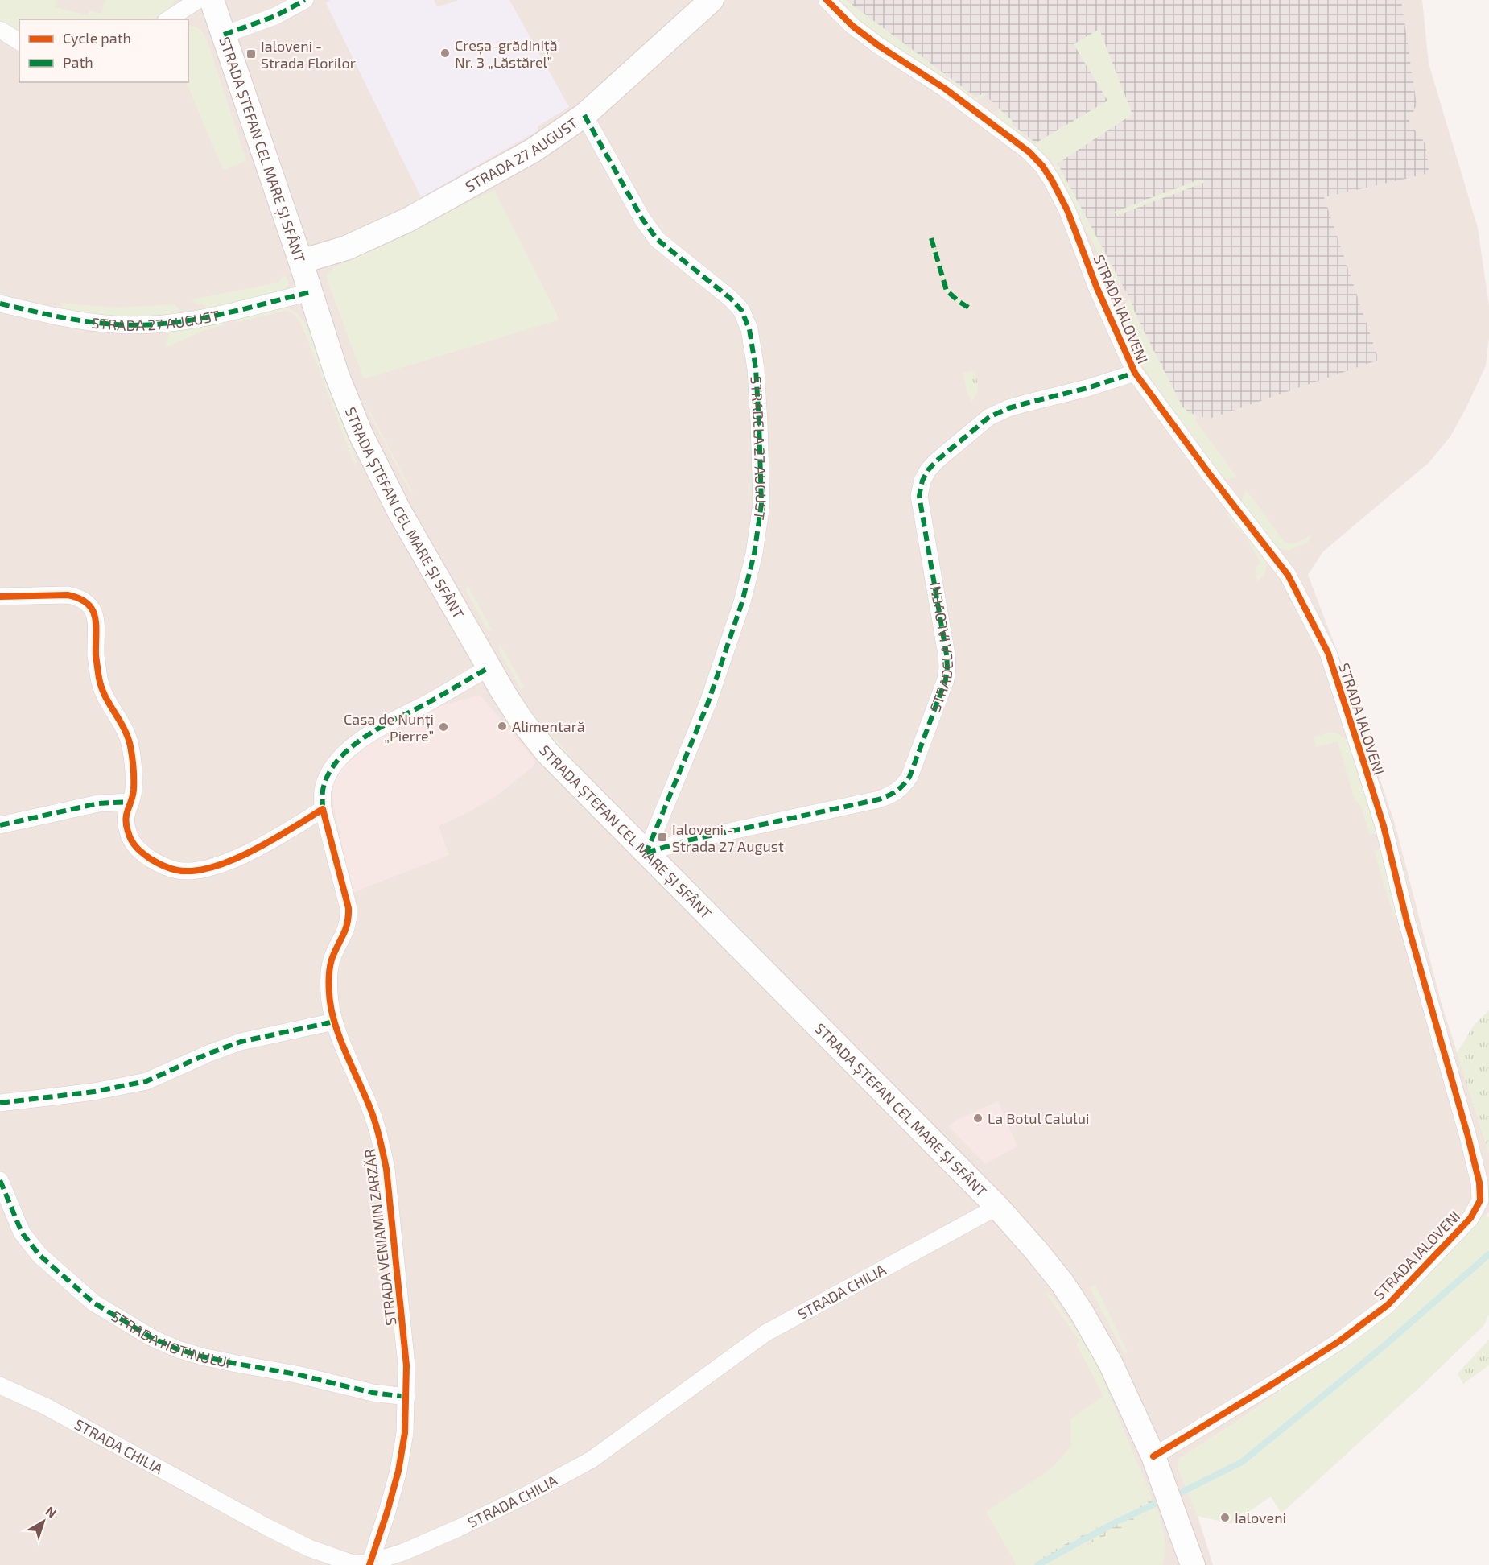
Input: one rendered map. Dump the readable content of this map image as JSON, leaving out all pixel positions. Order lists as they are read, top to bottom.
{
  "streets": {
    "main road": ["STRADA ȘTEFAN CEL MARE ȘI SFÂNT", "STRADA 27 AUGUST"],
    "street": [
      "STRADA IALOVENI",
      "STRADELA 27 AUGUST",
      "STRADELA IALOVENI",
      "STRADA VENIAMIN ZARZĂR",
      "STRADA CHILIA",
      "STRADA HOTINULUI"
    ]
  },
  "crossings": [
    ["STRADA ȘTEFAN CEL MARE ȘI SFÂNT", "STRADA 27 AUGUST"],
    ["STRADA ȘTEFAN CEL MARE ȘI SFÂNT", "STRADA IALOVENI"],
    ["STRADA ȘTEFAN CEL MARE ȘI SFÂNT", "STRADELA 27 AUGUST"],
    ["STRADA ȘTEFAN CEL MARE ȘI SFÂNT", "STRADELA IALOVENI"],
    ["STRADA ȘTEFAN CEL MARE ȘI SFÂNT", "STRADA VENIAMIN ZARZĂR"],
    ["STRADA ȘTEFAN CEL MARE ȘI SFÂNT", "STRADA CHILIA"],
    ["STRADA 27 AUGUST", "STRADELA 27 AUGUST"],
    ["STRADA IALOVENI", "STRADELA IALOVENI"],
    ["STRADELA 27 AUGUST", "STRADELA IALOVENI"],
    ["STRADA VENIAMIN ZARZĂR", "STRADA CHILIA"],
    ["STRADA VENIAMIN ZARZĂR", "STRADA HOTINULUI"]
  ],
  "places": {
    "other": [
      "Creșa-grădiniță Nr. 3 „Lăstărel”",
      "Alimentară",
      "Casa de Nunți „Pierre”",
      "La Botul Calului",
      "Ialoveni"
    ],
    "transit": ["Ialoveni - Strada Florilor", "Ialoveni - Strada 27 August"]
  },
  "legend": ["Cycle path", "Path"],
  "north": "top right"
}
